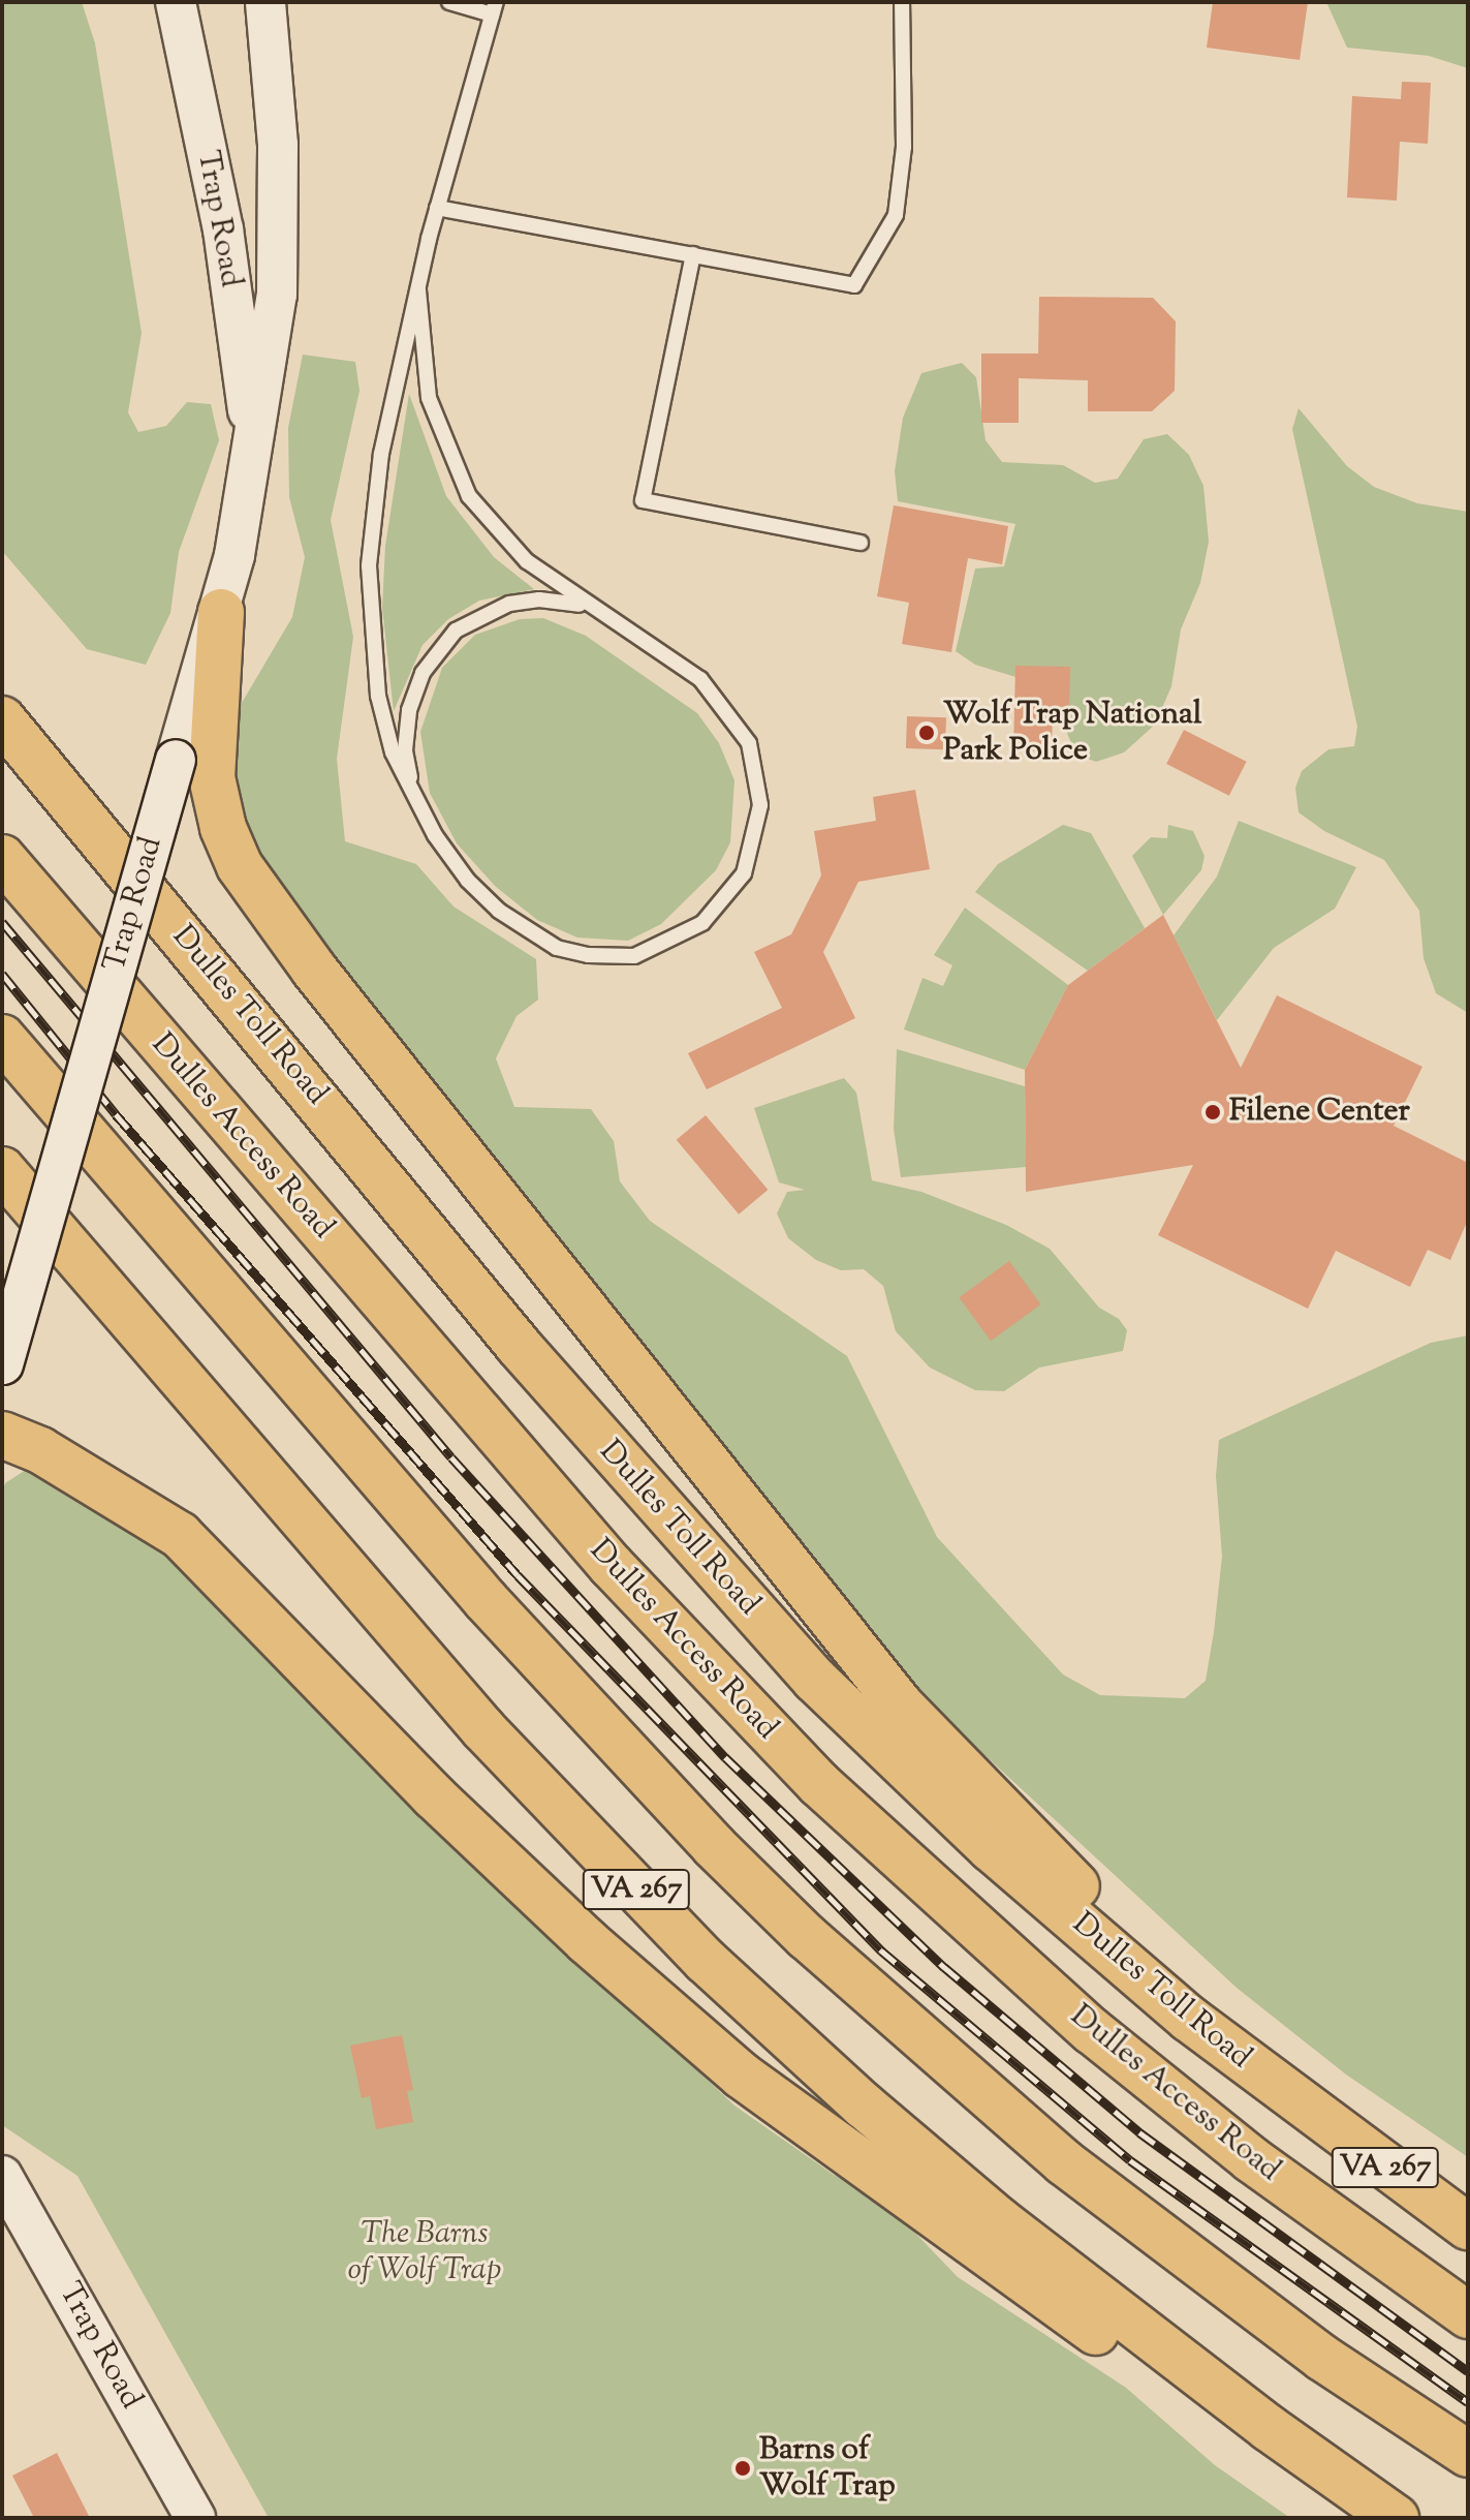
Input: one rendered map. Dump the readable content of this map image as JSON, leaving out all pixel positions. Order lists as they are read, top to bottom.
{
  "streets": {
    "highway": ["Dulles Toll Road", "Dulles Access Road", "VA 267"],
    "main road": ["Trap Road"]
  },
  "parks": ["The Barns of Wolf Trap"],
  "places": ["Wolf Trap National Park Police", "Filene Center", "Barns of Wolf Trap"]
}
